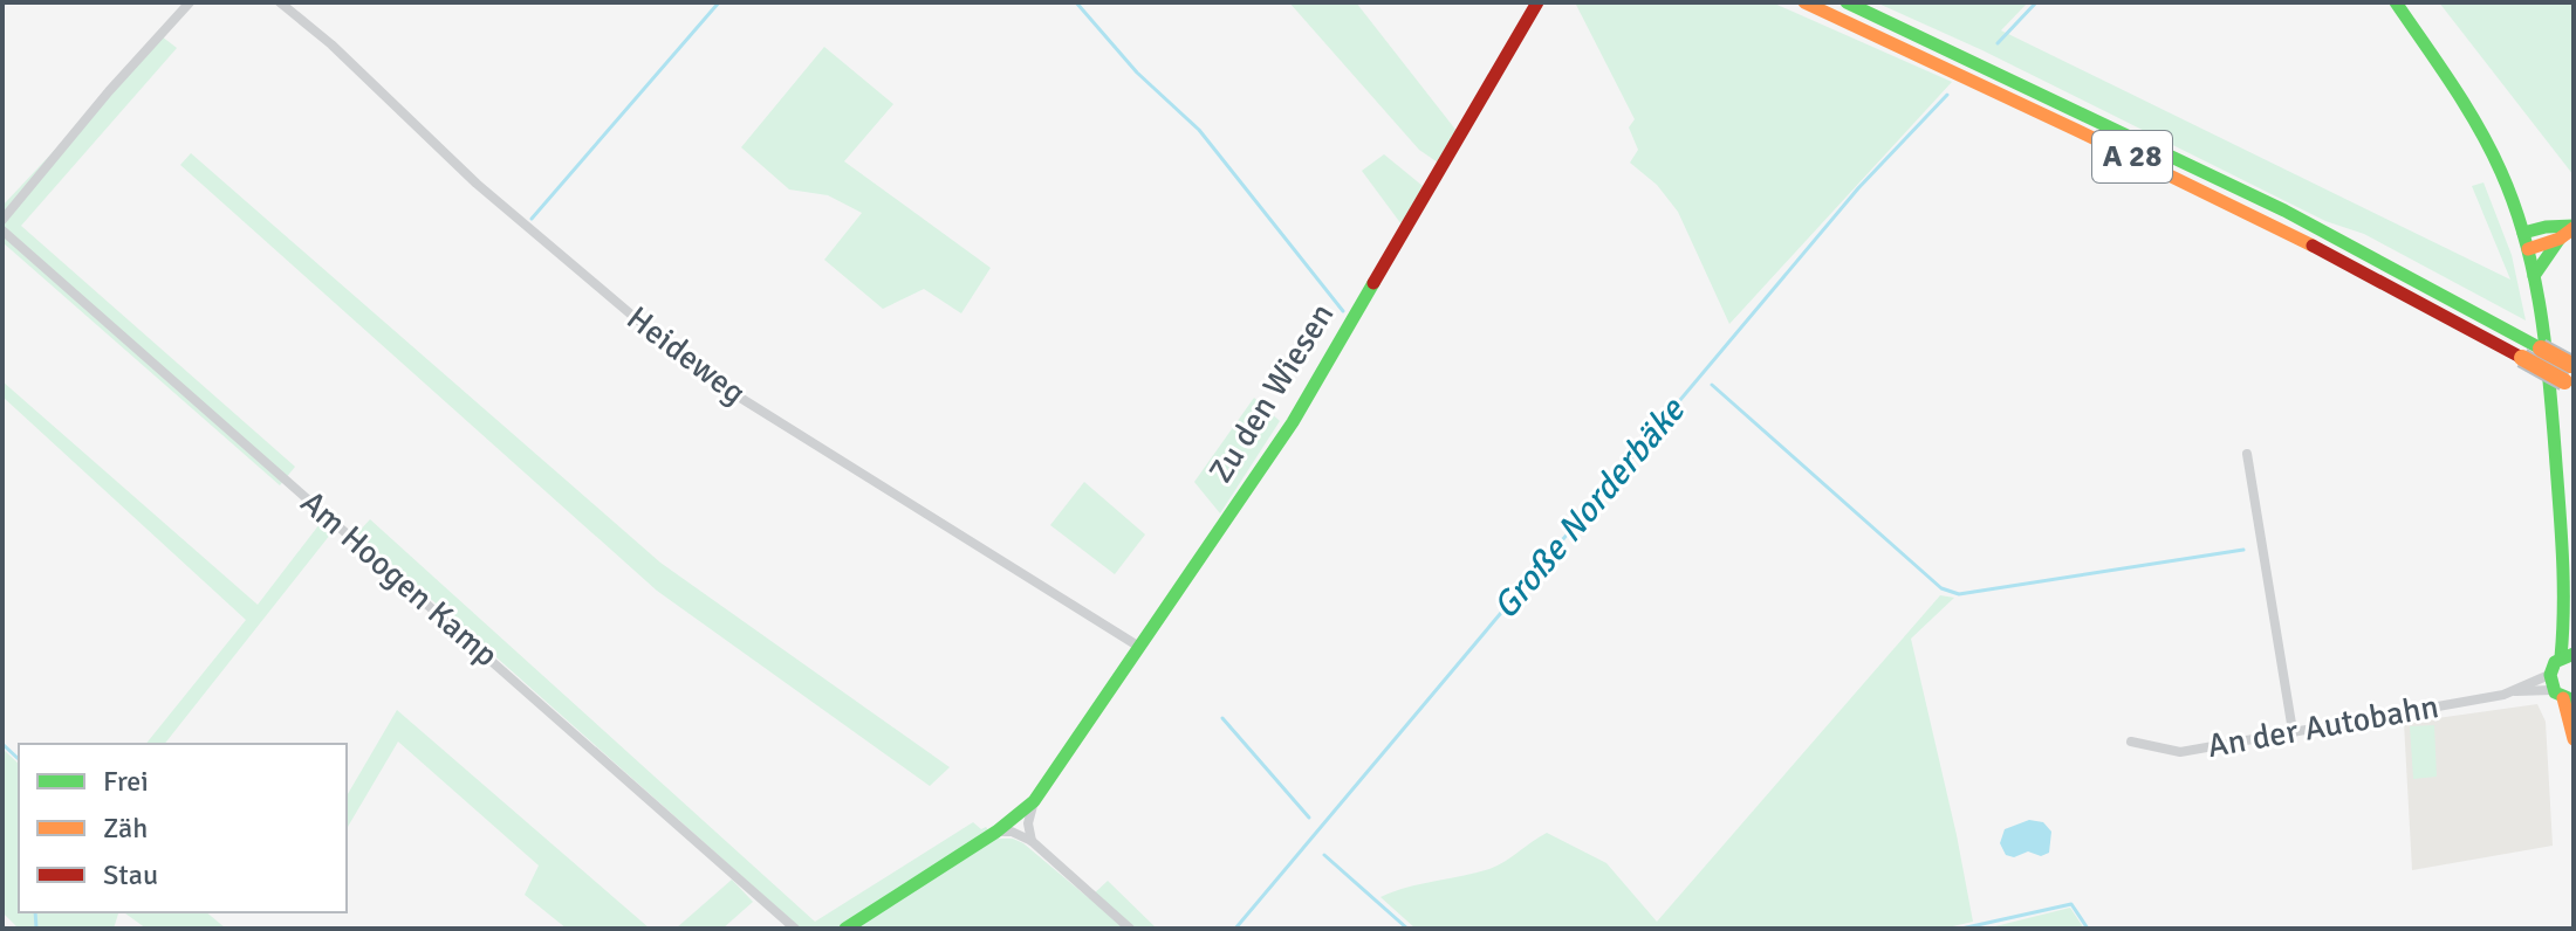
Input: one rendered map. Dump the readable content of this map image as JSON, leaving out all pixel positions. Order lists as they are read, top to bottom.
{
  "streets": {
    "main road": ["A 28", "Zu den Wiesen"],
    "street": ["Heideweg", "Am Hoogen Kamp", "An der Autobahn"]
  },
  "crossings": [
    ["Heideweg", "Zu den Wiesen"]
  ],
  "water": ["Große Norderbäke"],
  "legend": ["Frei", "Zäh", "Stau"]
}
